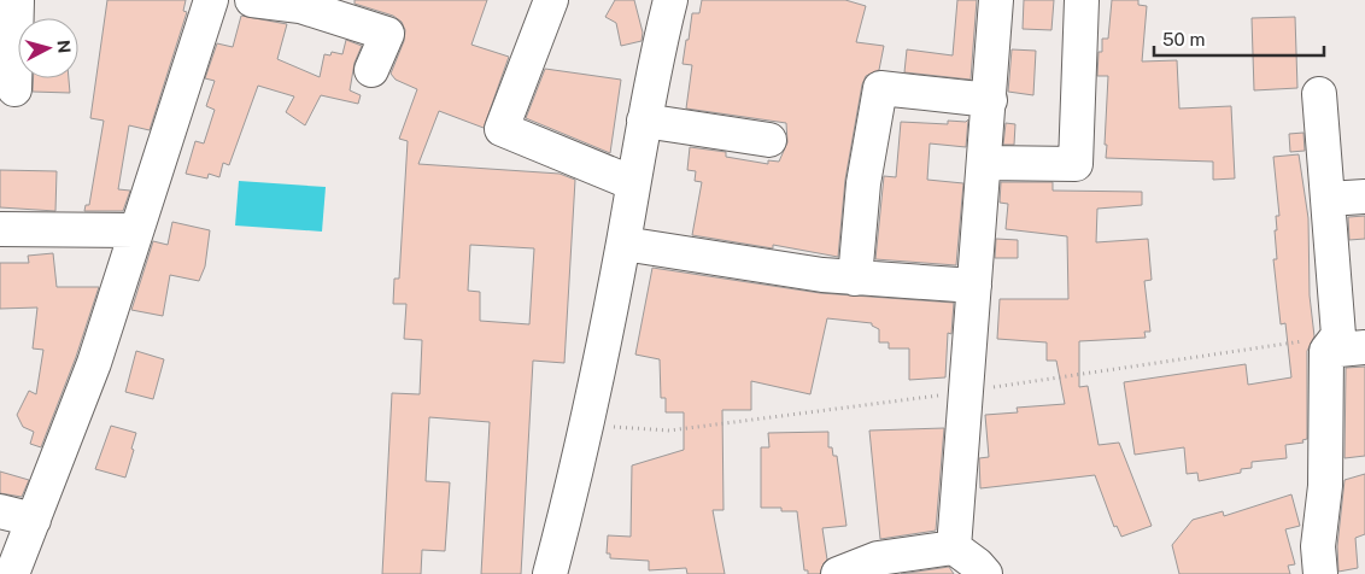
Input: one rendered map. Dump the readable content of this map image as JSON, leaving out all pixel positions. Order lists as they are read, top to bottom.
{
  "scale_bar": "50 m",
  "north": "right"
}
